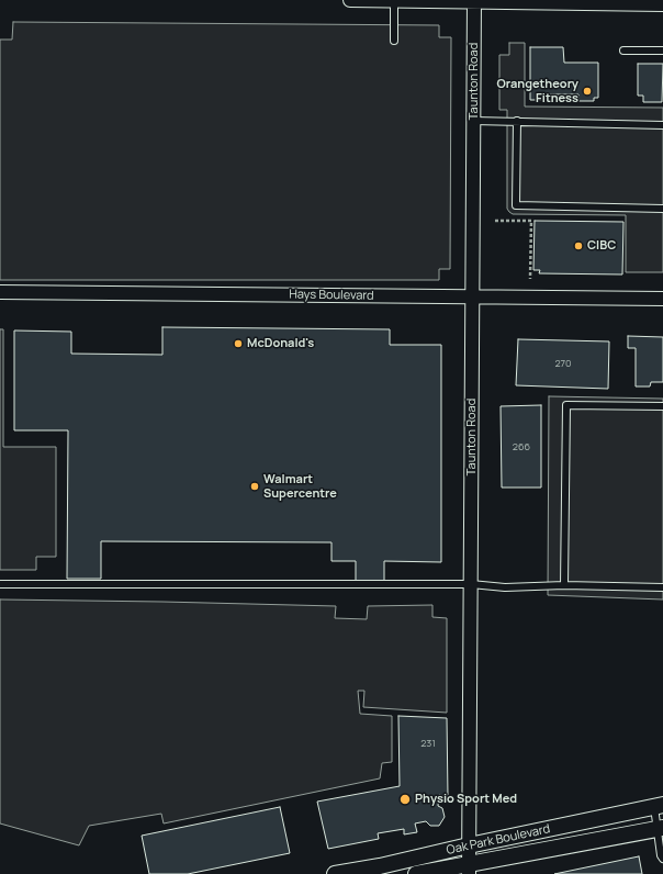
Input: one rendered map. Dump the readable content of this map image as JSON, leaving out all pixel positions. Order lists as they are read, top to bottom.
{
  "streets": {
    "street": ["Taunton Road", "Hays Boulevard", "Oak Park Boulevard"]
  },
  "crossings": [
    ["Taunton Road", "Hays Boulevard"],
    ["Taunton Road", "Oak Park Boulevard"]
  ],
  "places": [
    "Orangetheory Fitness",
    "CIBC",
    "McDonald's",
    "Walmart Supercentre",
    "Physio Sport Med"
  ],
  "house_numbers": ["270", "266", "231"]
}
